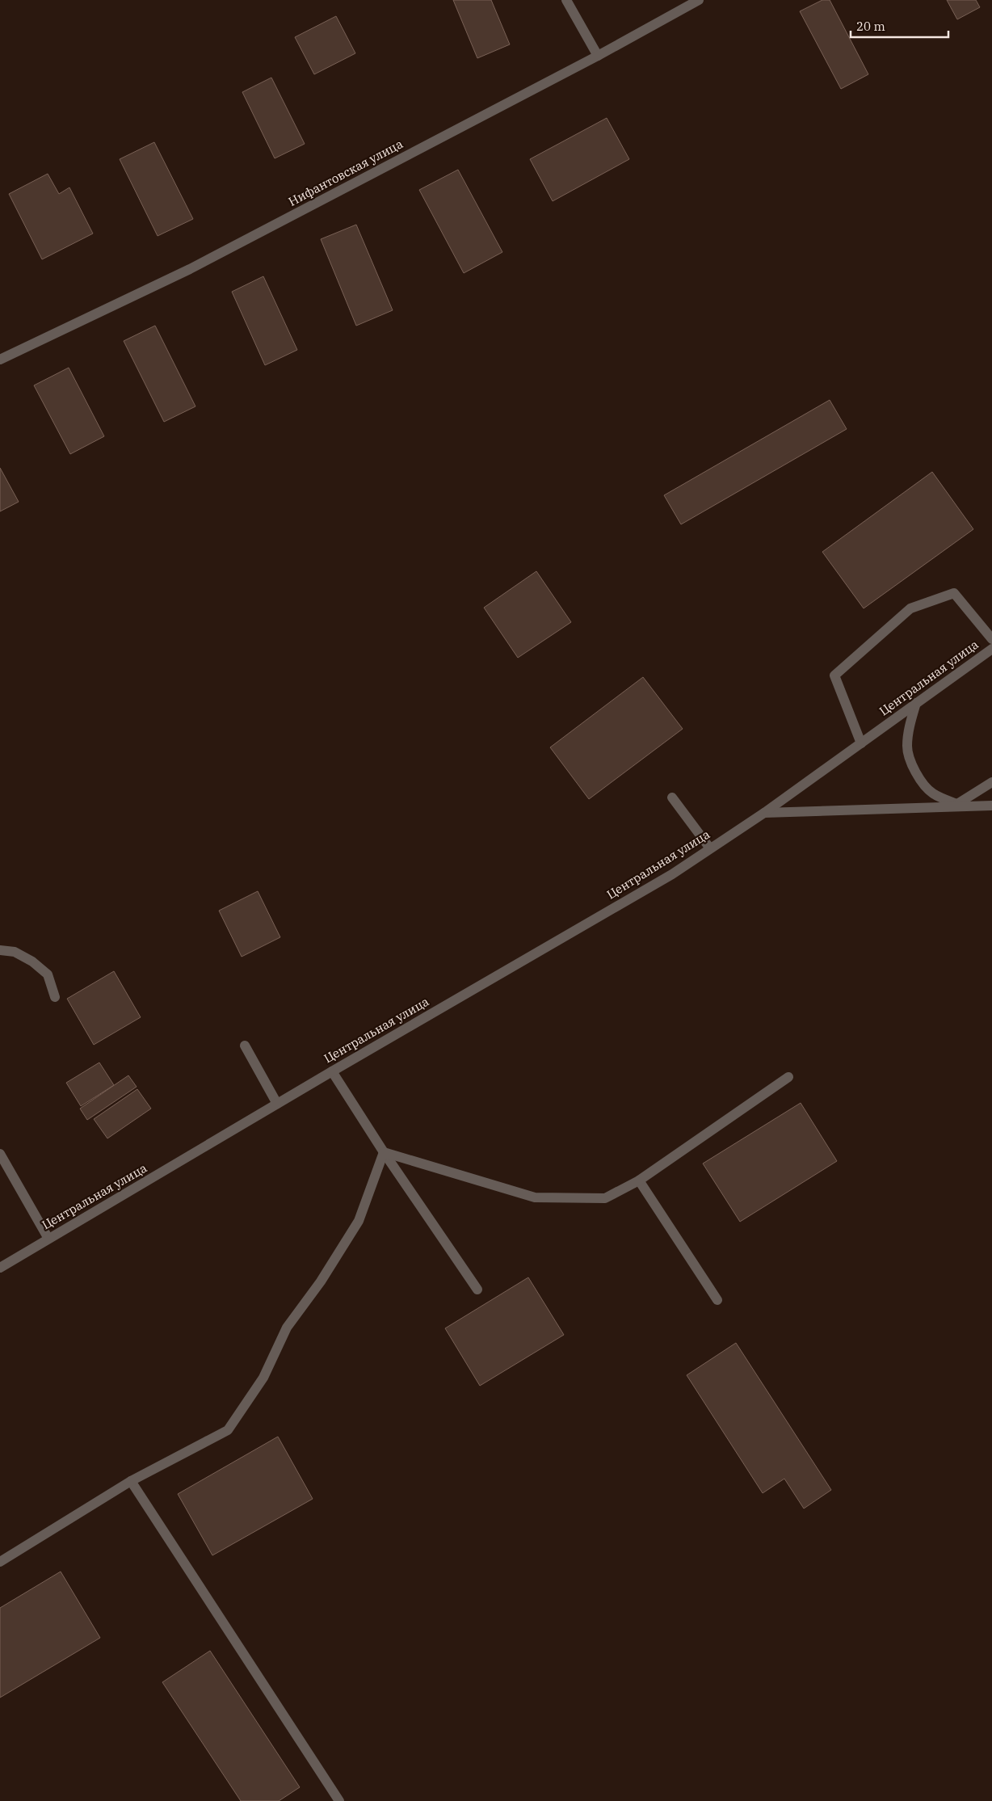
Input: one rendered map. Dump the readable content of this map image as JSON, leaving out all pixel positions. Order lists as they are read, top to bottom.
{
  "streets": {
    "street": ["Нифантовская улица", "Центральная улица"]
  },
  "scale_bar": "20 m"
}
